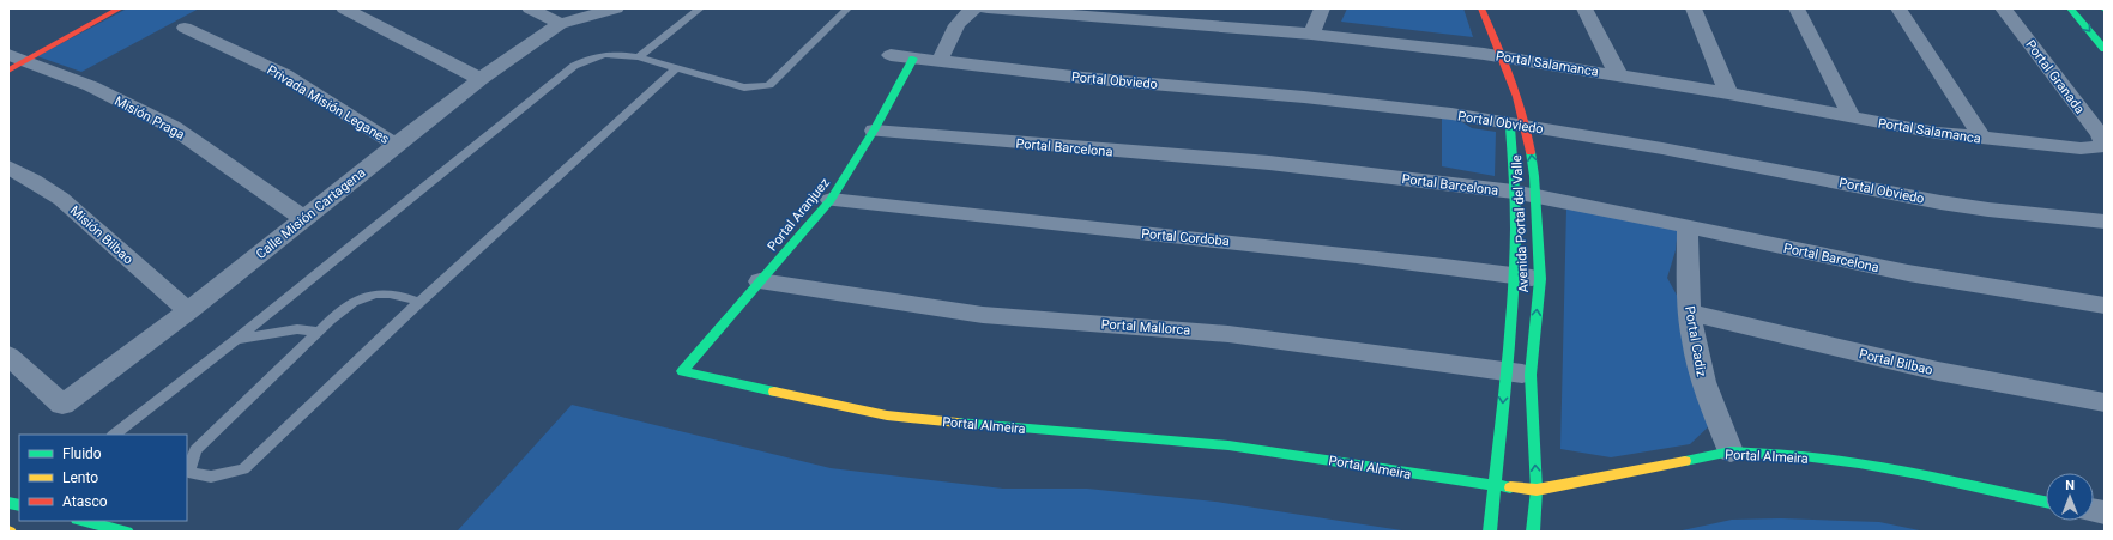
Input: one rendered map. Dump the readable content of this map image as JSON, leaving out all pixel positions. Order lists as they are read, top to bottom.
{
  "streets": {
    "street": [
      "Portal Salamanca",
      "Portal Granada",
      "Portal Obviedo",
      "Privada Misión Leganes",
      "Misión Praga",
      "Portal Barcelona",
      "Calle Misión Cartagena",
      "Portal Aranjuez",
      "Avenida Portal del Valle",
      "Misión Bilbao",
      "Portal Cordoba",
      "Portal Mallorca",
      "Portal Cadiz",
      "Portal Bilbao",
      "Portal Almeira"
    ]
  },
  "crossings": [
    ["Portal Salamanca", "Portal Granada"],
    ["Portal Salamanca", "Avenida Portal del Valle"],
    ["Portal Obviedo", "Portal Aranjuez"],
    ["Portal Obviedo", "Avenida Portal del Valle"],
    ["Privada Misión Leganes", "Calle Misión Cartagena"],
    ["Misión Praga", "Calle Misión Cartagena"],
    ["Portal Barcelona", "Portal Aranjuez"],
    ["Portal Barcelona", "Avenida Portal del Valle"],
    ["Portal Barcelona", "Portal Cadiz"],
    ["Calle Misión Cartagena", "Misión Bilbao"],
    ["Portal Aranjuez", "Portal Cordoba"],
    ["Portal Aranjuez", "Portal Mallorca"],
    ["Portal Aranjuez", "Portal Almeira"],
    ["Avenida Portal del Valle", "Portal Cordoba"],
    ["Avenida Portal del Valle", "Portal Mallorca"],
    ["Avenida Portal del Valle", "Portal Almeira"],
    ["Portal Cadiz", "Portal Bilbao"],
    ["Portal Cadiz", "Portal Almeira"]
  ],
  "legend": ["Fluido", "Lento", "Atasco"],
  "north": "top"
}
